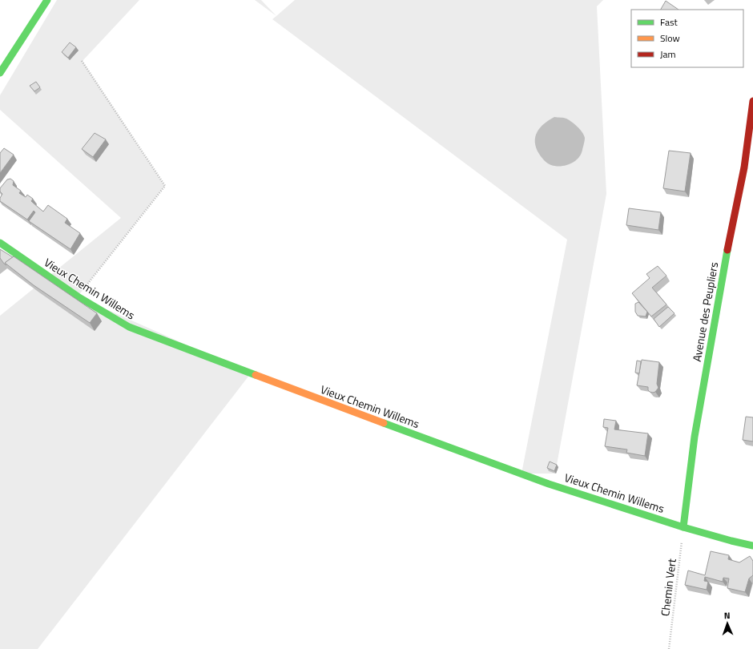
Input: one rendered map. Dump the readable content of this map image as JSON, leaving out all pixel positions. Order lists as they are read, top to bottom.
{
  "streets": {
    "street": ["Vieux Chemin Willems", "Avenue des Peupliers"],
    "path": ["Chemin Vert"]
  },
  "crossings": [
    ["Vieux Chemin Willems", "Avenue des Peupliers"],
    ["Vieux Chemin Willems", "Chemin Vert"],
    ["Avenue des Peupliers", "Chemin Vert"]
  ],
  "legend": ["Fast", "Slow", "Jam"],
  "north": "top"
}
